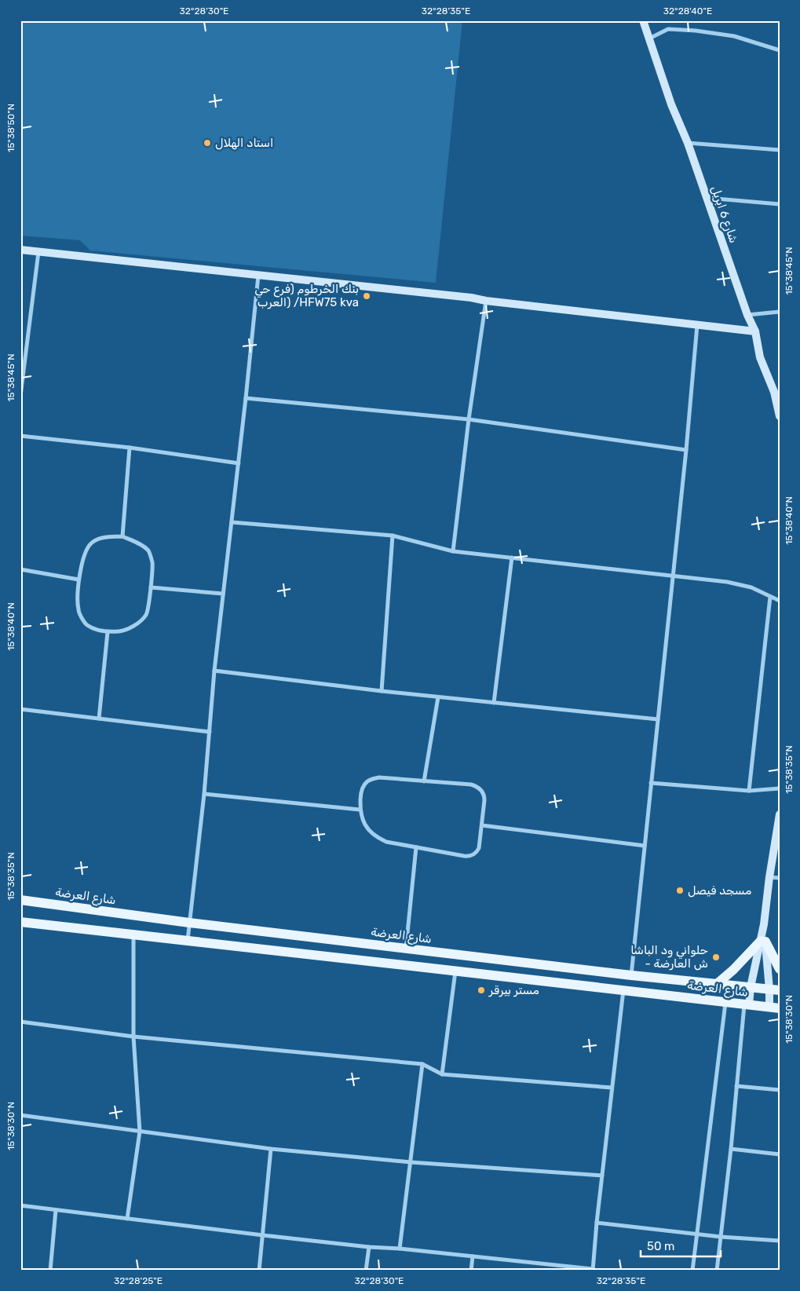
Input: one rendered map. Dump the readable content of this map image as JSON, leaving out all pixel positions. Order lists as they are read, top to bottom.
{
  "streets": {
    "main road": ["شارع العرضة"],
    "street": ["شارع 6 ابريل"]
  },
  "places": [
    "استاد الهلال",
    "بنك الخرطوم (فرع حي العرب) /HFW75 kva",
    "مسجد فيصل",
    "حلواني ود الباشا - ش العارضة",
    "مستر بيرقر"
  ],
  "scale_bar": "50 m",
  "coordinates": [
    "32°28'30\"E",
    "32°28'35\"E",
    "32°28'40\"E",
    "15°38'50\"N",
    "15°38'45\"N",
    "15°38'40\"N",
    "15°38'35\"N",
    "15°38'30\"N",
    "32°28'25\"E"
  ]
}
